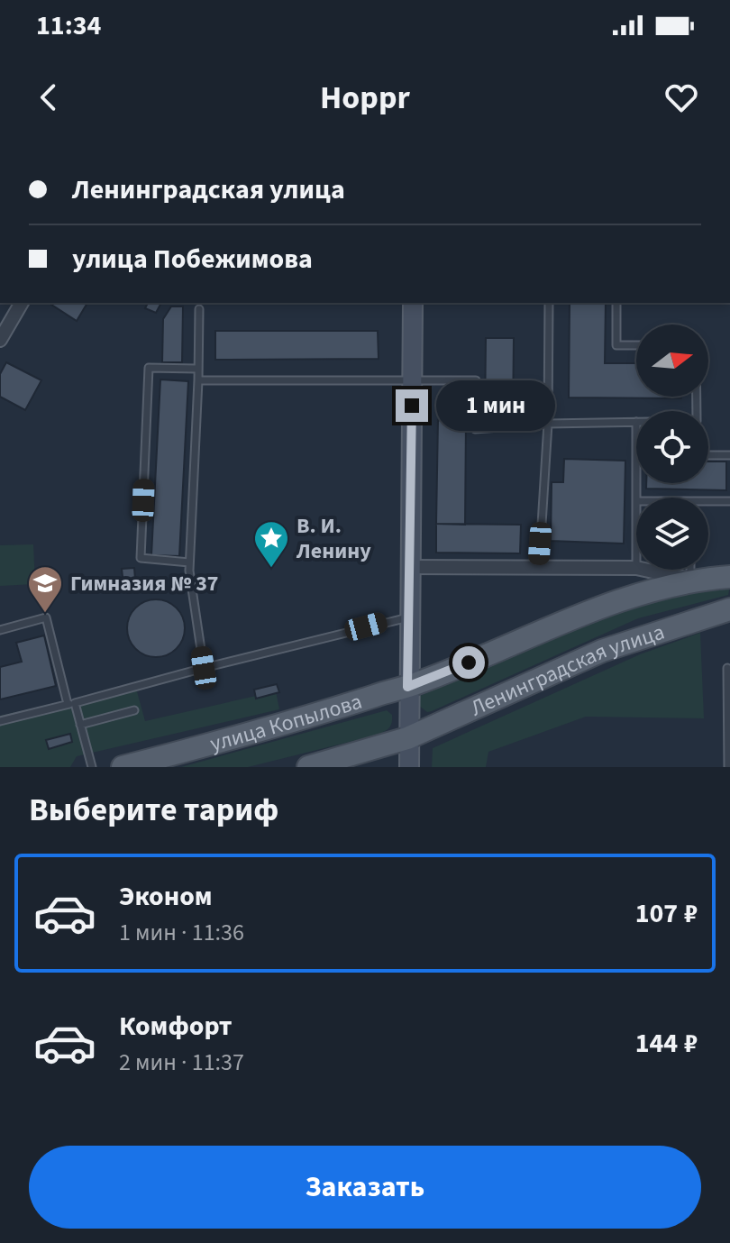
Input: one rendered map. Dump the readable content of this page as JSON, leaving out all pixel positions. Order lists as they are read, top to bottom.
{
  "streets": {
    "main road": ["Ленинградская улица", "улица Копылова"]
  },
  "crossings": [
    ["Ленинградская улица", "улица Копылова"]
  ],
  "places": {
    "place": ["В. И. Ленину"],
    "school or university": ["Гимназия № 37"]
  },
  "north": "right",
  "page": {
    "status": "11:34",
    "header": "Hoppr",
    "banner": ["Ленинградская улица", "улица Побежимова"],
    "bubble": "1 мин",
    "heading": "Выберите тариф",
    "list": [
      {
        "name": "Эконом",
        "note": "1 мин · 11:36",
        "value": "107 ₽"
      },
      {
        "name": "Комфорт",
        "note": "2 мин · 11:37",
        "value": "144 ₽"
      }
    ],
    "buttons": "Заказать"
  }
}
